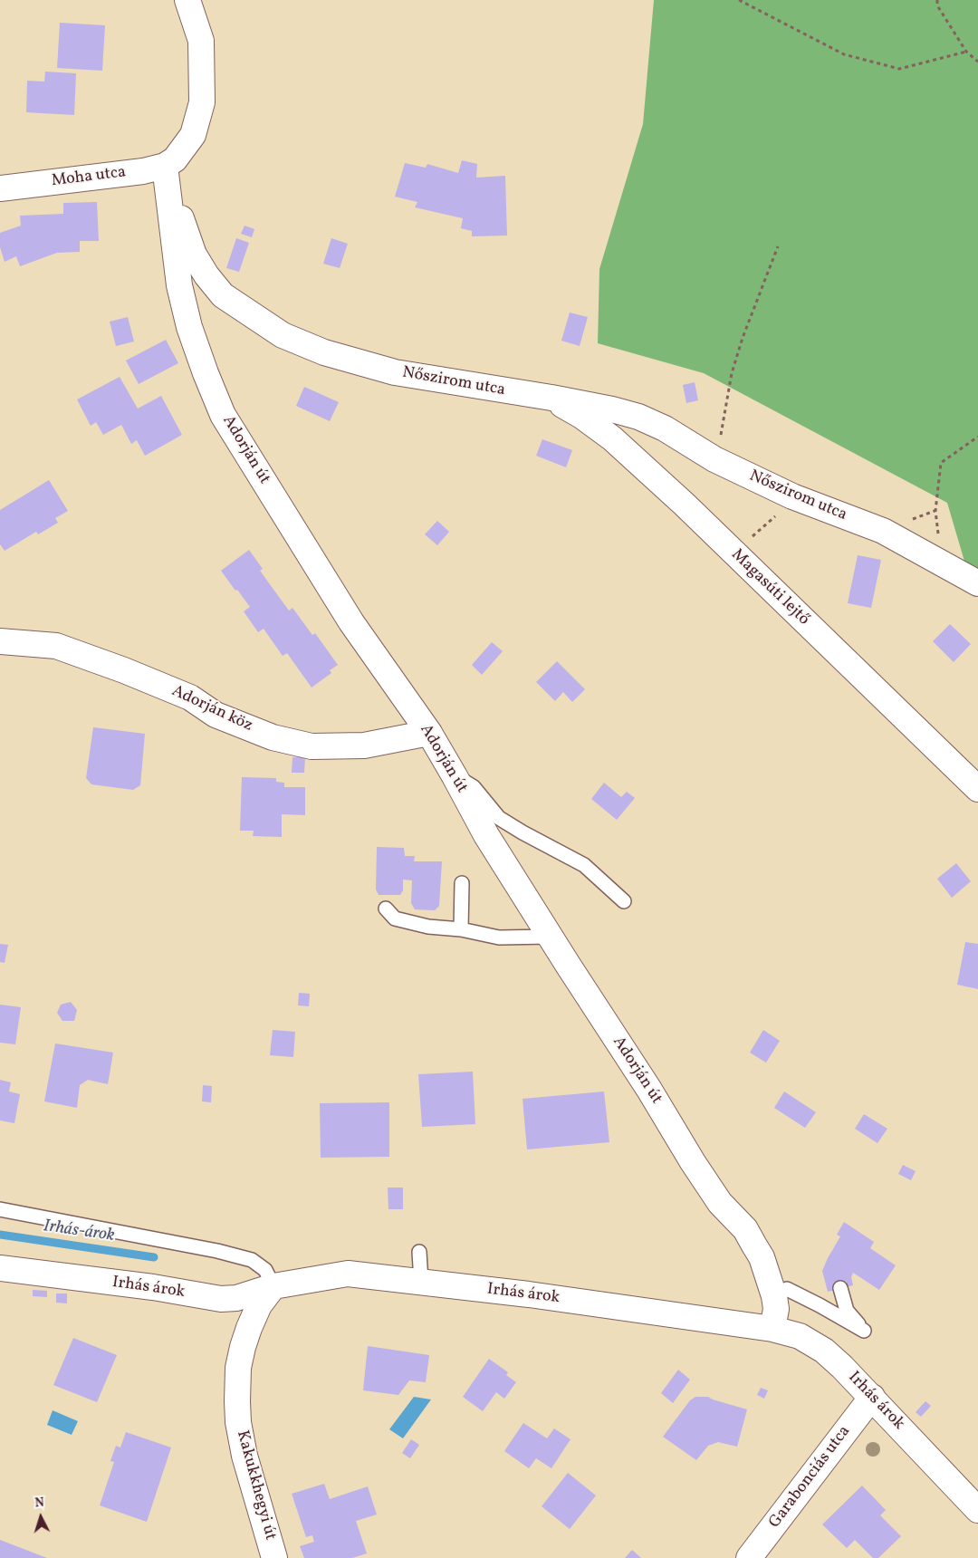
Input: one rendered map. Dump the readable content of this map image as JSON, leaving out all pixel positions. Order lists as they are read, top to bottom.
{
  "streets": {
    "street": [
      "Moha utca",
      "Nőszirom utca",
      "Adorján út",
      "Magasúti lejtő",
      "Adorján köz",
      "Irhás árok",
      "Garabonciás utca",
      "Kakukkhegyi út"
    ]
  },
  "crossings": [
    ["Moha utca", "Nőszirom utca"],
    ["Moha utca", "Adorján út"],
    ["Nőszirom utca", "Adorján út"],
    ["Nőszirom utca", "Magasúti lejtő"],
    ["Adorján út", "Adorján köz"],
    ["Adorján út", "Irhás árok"],
    ["Irhás árok", "Garabonciás utca"],
    ["Irhás árok", "Kakukkhegyi út"]
  ],
  "water": ["Irhás-árok"],
  "north": "top"
}
